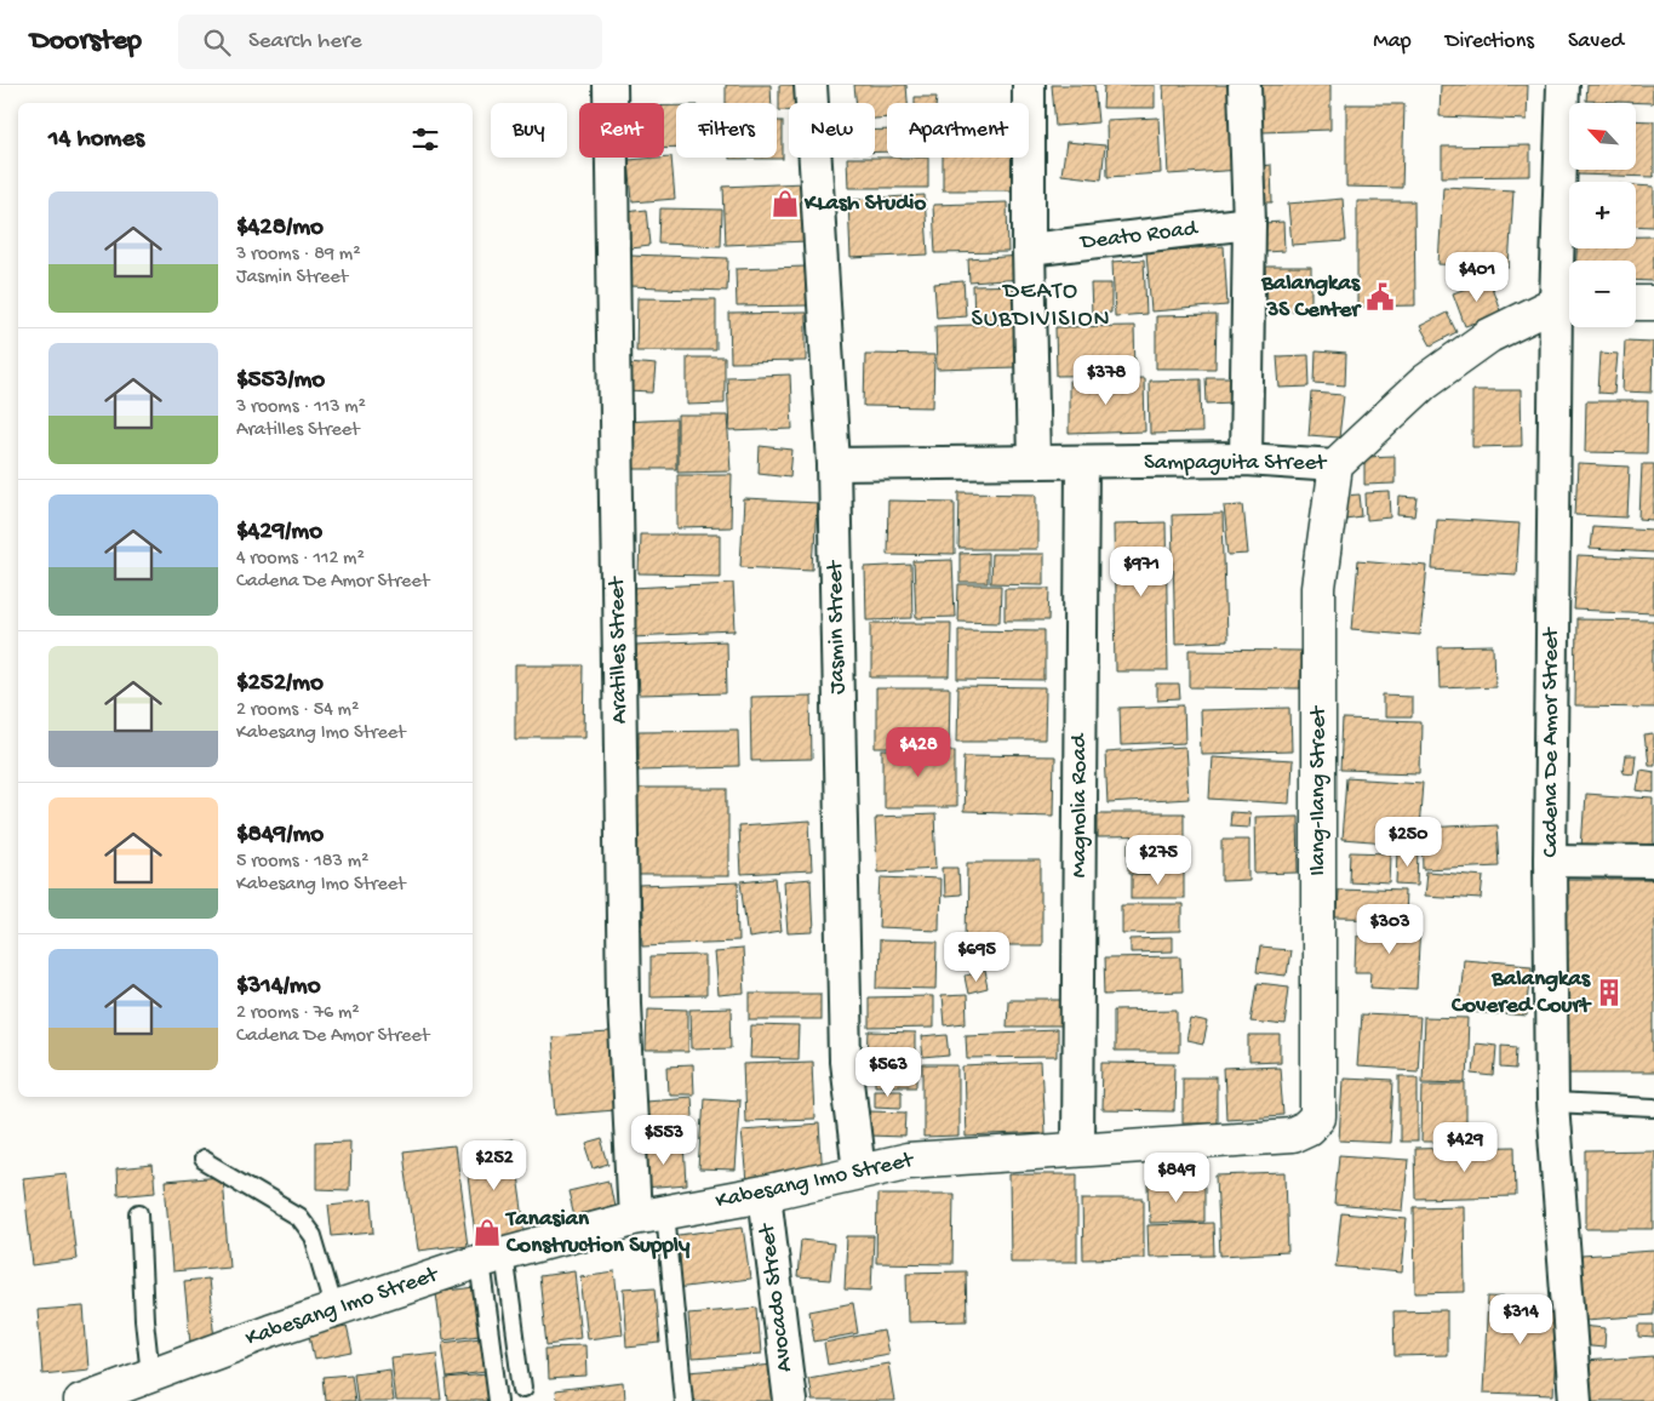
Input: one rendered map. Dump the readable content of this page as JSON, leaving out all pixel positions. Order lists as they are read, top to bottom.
{
  "streets": {
    "main road": ["Sampaguita Street", "Ilang-Ilang Street", "Kabesang Imo Street"],
    "street": [
      "Deato Road",
      "Jasmin Street",
      "Aratilles Street",
      "Cadena De Amor Street",
      "Magnolia Road",
      "Avocado Street"
    ]
  },
  "crossings": [
    ["Sampaguita Street", "Jasmin Street"],
    ["Sampaguita Street", "Cadena De Amor Street"],
    ["Sampaguita Street", "Ilang-Ilang Street"],
    ["Sampaguita Street", "Magnolia Road"],
    ["Jasmin Street", "Kabesang Imo Street"],
    ["Aratilles Street", "Kabesang Imo Street"],
    ["Ilang-Ilang Street", "Kabesang Imo Street"],
    ["Magnolia Road", "Kabesang Imo Street"],
    ["Kabesang Imo Street", "Avocado Street"]
  ],
  "districts": ["DEATO SUBDIVISION"],
  "places": {
    "shop": ["KLash Studio", "Tanasian Construction Supply"],
    "public building": ["Balangkas 3S Center"],
    "building": ["Balangkas Covered Court"]
  },
  "north": "top left",
  "page": {
    "header": "Doorstep",
    "search": "Search here",
    "nav": ["Map", "Directions", "Saved"],
    "map_buttons": ["+", "−"],
    "chip": [
      "Buy",
      "Rent",
      "Filters",
      "New",
      "Apartment"
    ],
    "heading": "14 homes",
    "list": [
      {
        "name": "$428/mo",
        "note": "3 rooms · 89 m² · Jasmin Street"
      },
      {
        "name": "$553/mo",
        "note": "3 rooms · 113 m² · Aratilles Street"
      },
      {
        "name": "$429/mo",
        "note": "4 rooms · 112 m² · Cadena De Amor Street"
      },
      {
        "name": "$252/mo",
        "note": "2 rooms · 54 m² · Kabesang Imo Street"
      },
      {
        "name": "$849/mo",
        "note": "5 rooms · 183 m² · Kabesang Imo Street"
      },
      {
        "name": "$314/mo",
        "note": "2 rooms · 76 m² · Cadena De Amor Street"
      }
    ],
    "price": [
      "$401",
      "$378",
      "$971",
      "$428",
      "$250",
      "$275",
      "$303",
      "$695",
      "$563",
      "$553",
      "$429",
      "$252",
      "$849",
      "$314"
    ]
  }
}
